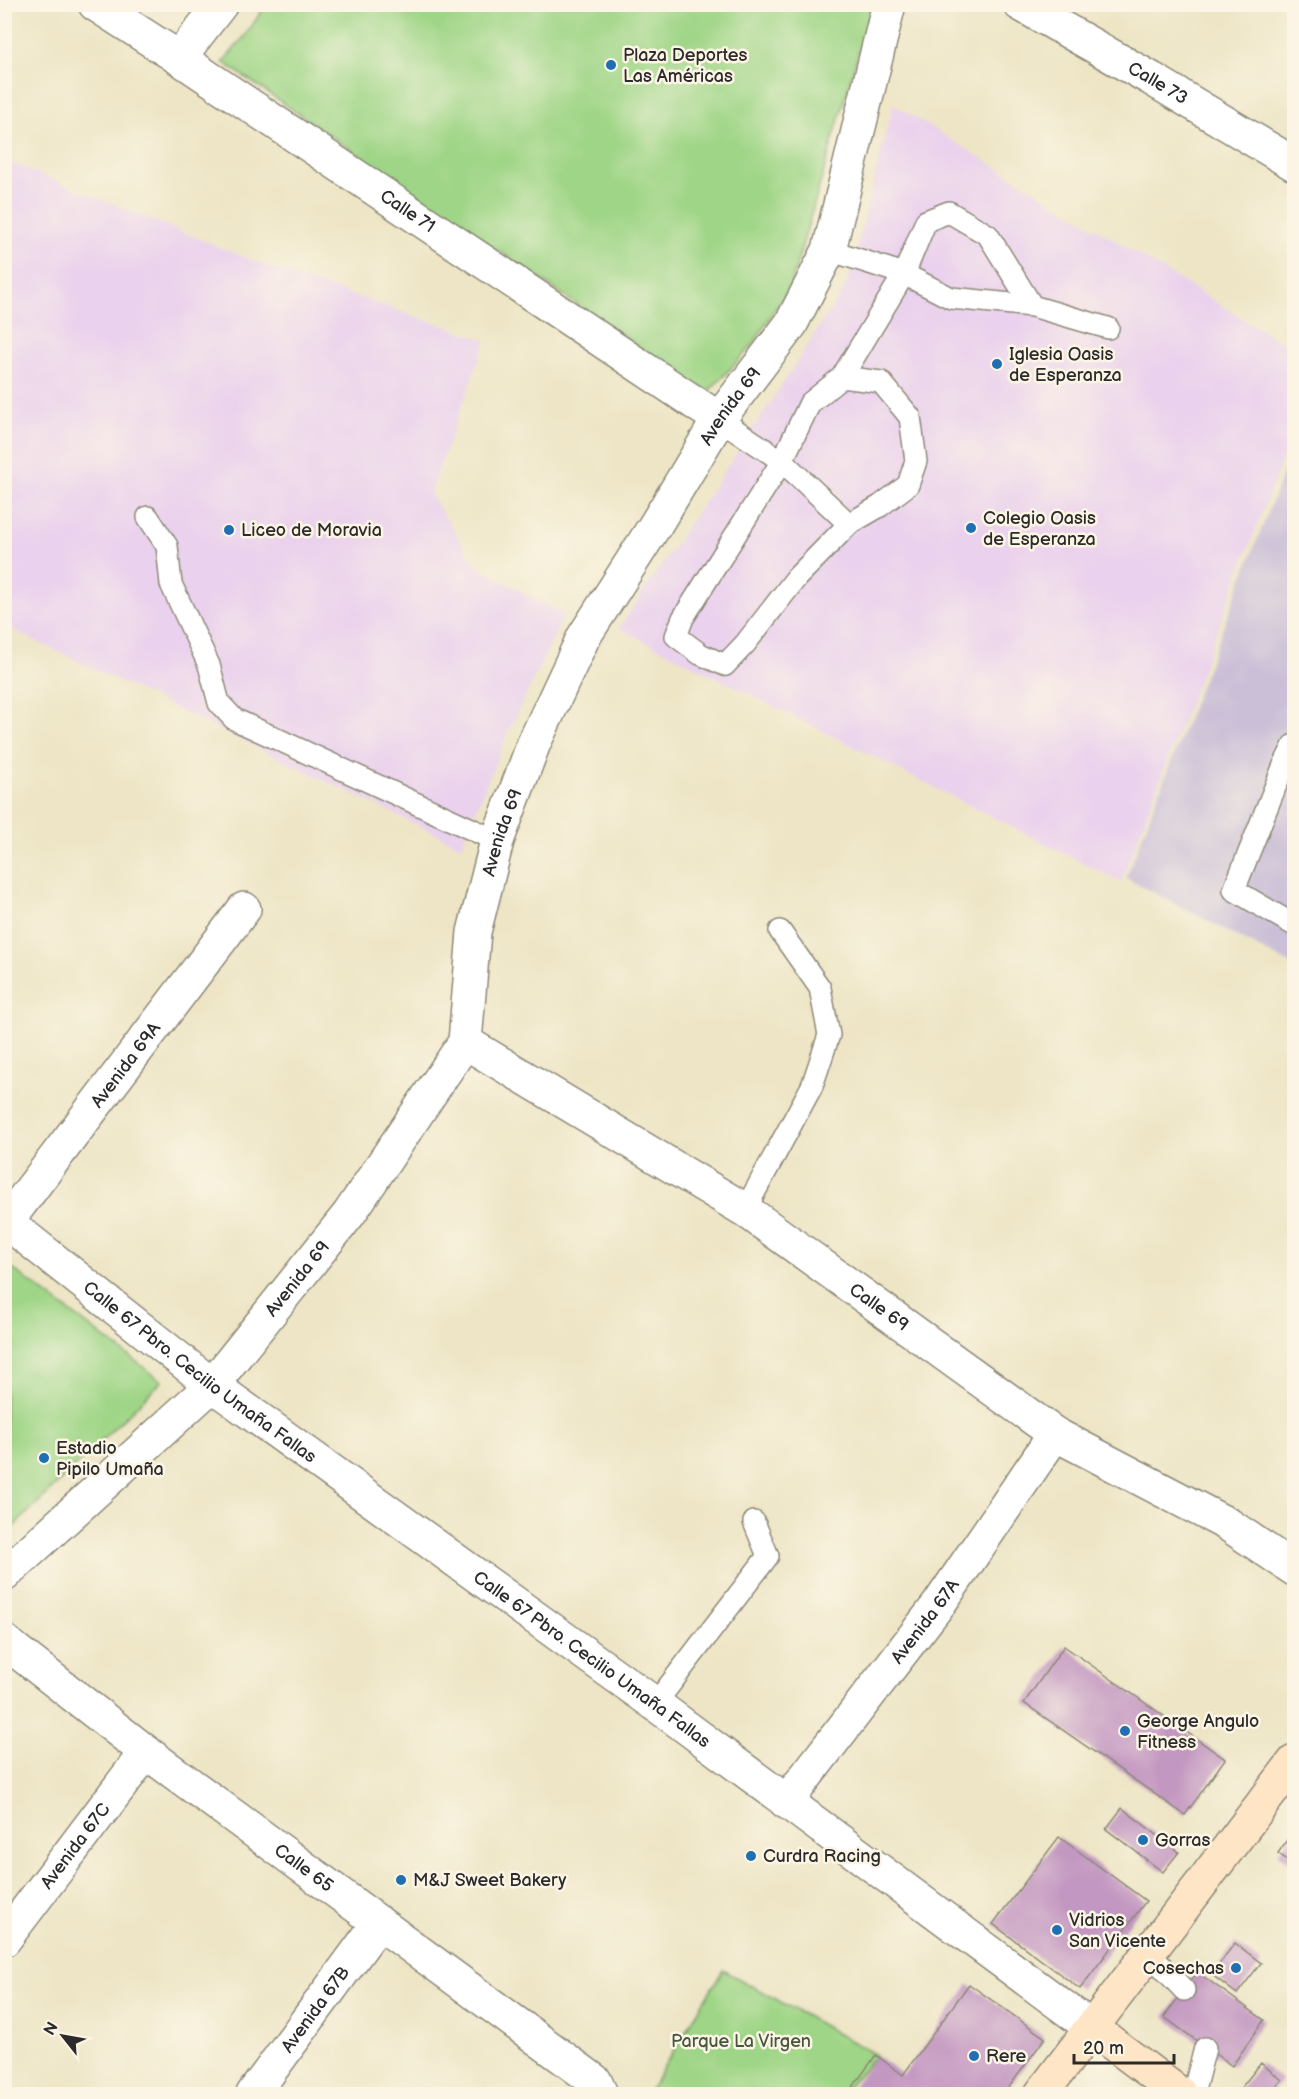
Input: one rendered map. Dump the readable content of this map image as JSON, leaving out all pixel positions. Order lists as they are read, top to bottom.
{
  "streets": {
    "main road": ["Calle 67 Pbro. Cecilio Umaña Fallas"],
    "street": [
      "Calle 73",
      "Calle 71",
      "Avenida 69",
      "Avenida 69A",
      "Calle 69",
      "Avenida 67A",
      "Avenida 67C",
      "Calle 65",
      "Avenida 67B"
    ]
  },
  "crossings": [
    ["Calle 71", "Avenida 69"],
    ["Avenida 69", "Calle 69"],
    ["Avenida 69", "Calle 67 Pbro. Cecilio Umaña Fallas"],
    ["Avenida 69A", "Calle 67 Pbro. Cecilio Umaña Fallas"],
    ["Calle 69", "Avenida 67A"],
    ["Calle 67 Pbro. Cecilio Umaña Fallas", "Avenida 67A"],
    ["Avenida 67C", "Calle 65"],
    ["Calle 65", "Avenida 67B"]
  ],
  "parks": ["Parque La Virgen"],
  "places": [
    "Plaza Deportes Las Américas",
    "Iglesia Oasis de Esperanza",
    "Colegio Oasis de Esperanza",
    "Liceo de Moravia",
    "Estadio Pipilo Umaña",
    "George Angulo Fitness",
    "Gorras",
    "Curdra Racing",
    "M&J Sweet Bakery",
    "Vidrios San Vicente",
    "Cosechas",
    "Rere"
  ],
  "scale_bar": "20 m",
  "north": "top left"
}
